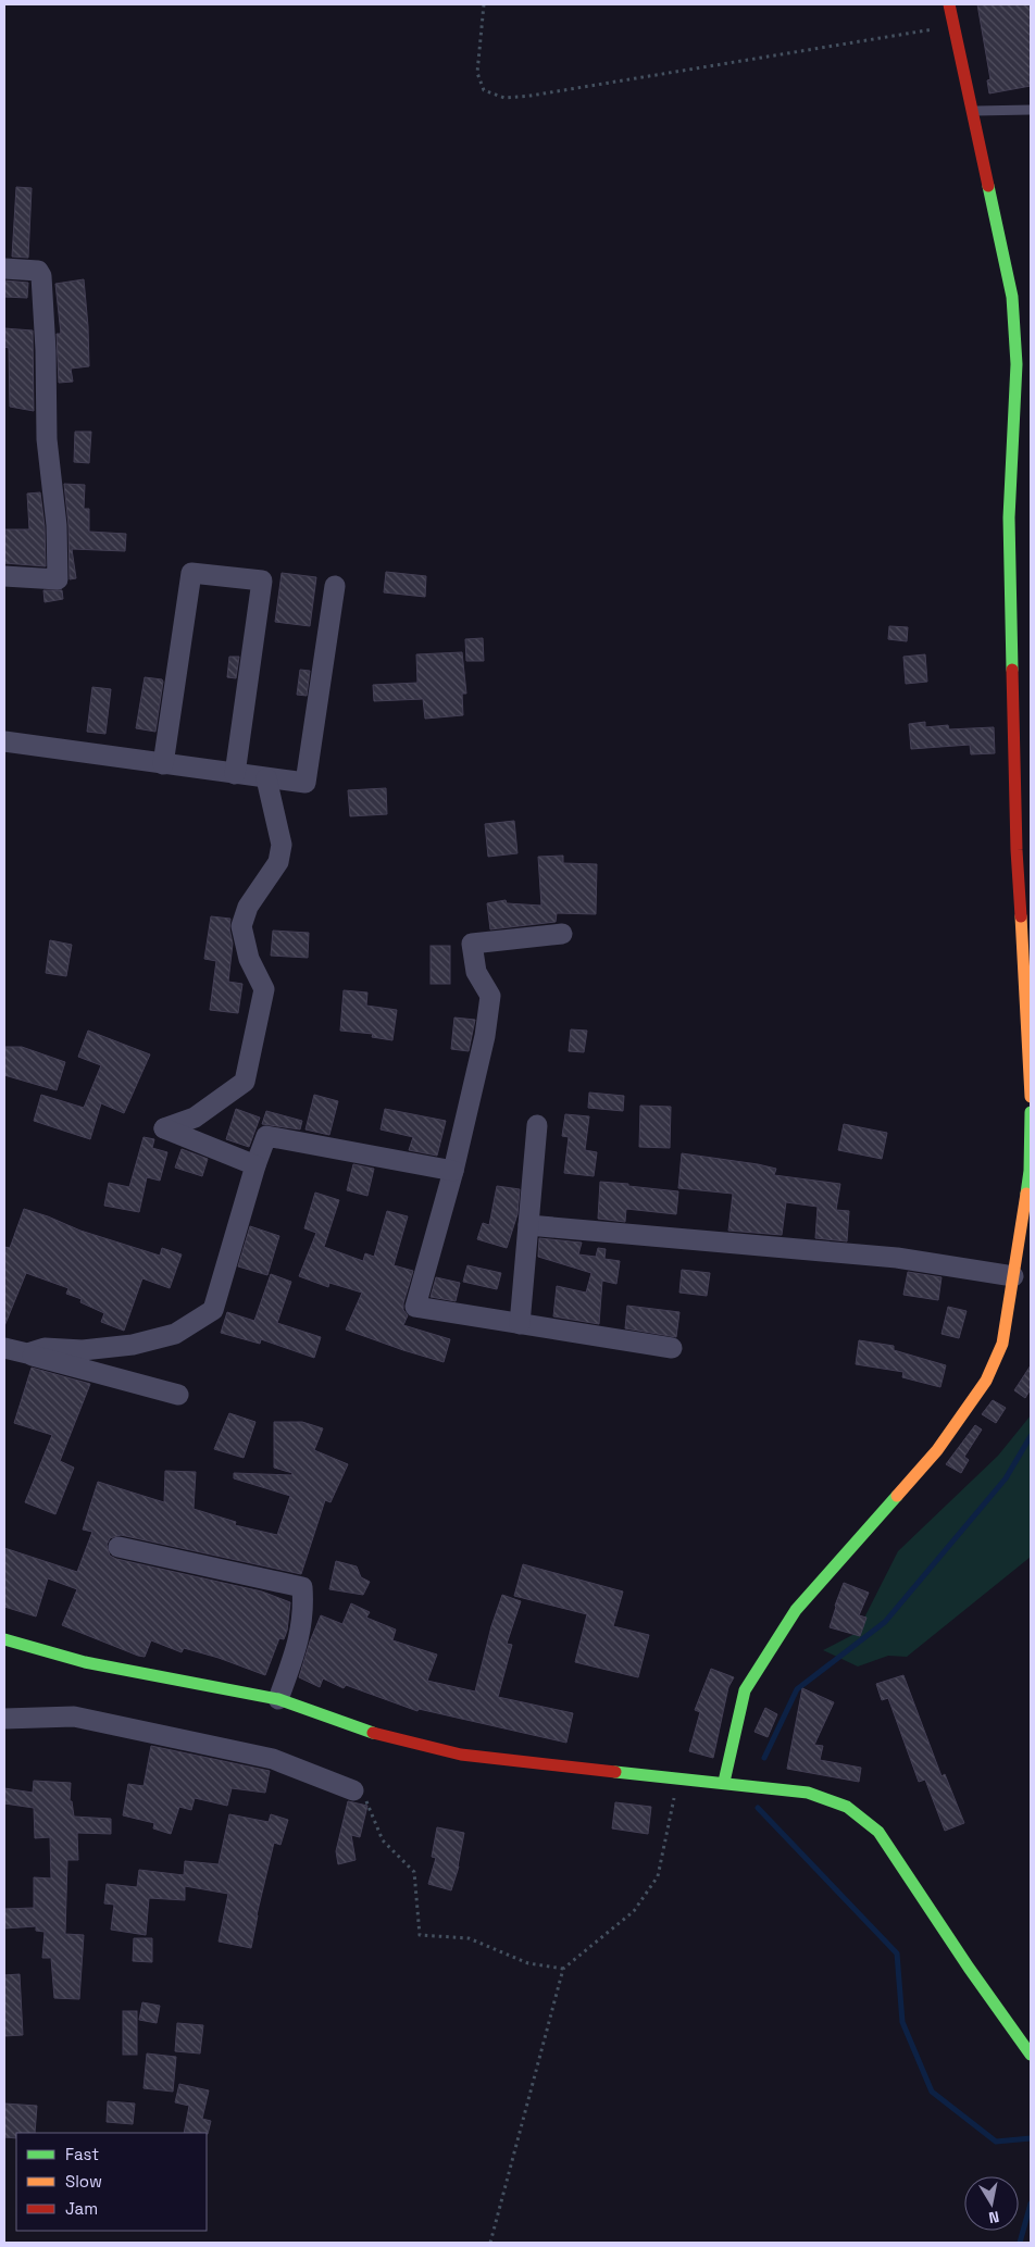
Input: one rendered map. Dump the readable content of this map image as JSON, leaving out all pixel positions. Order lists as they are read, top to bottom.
{
  "legend": ["Fast", "Slow", "Jam"],
  "north": "bottom"
}
